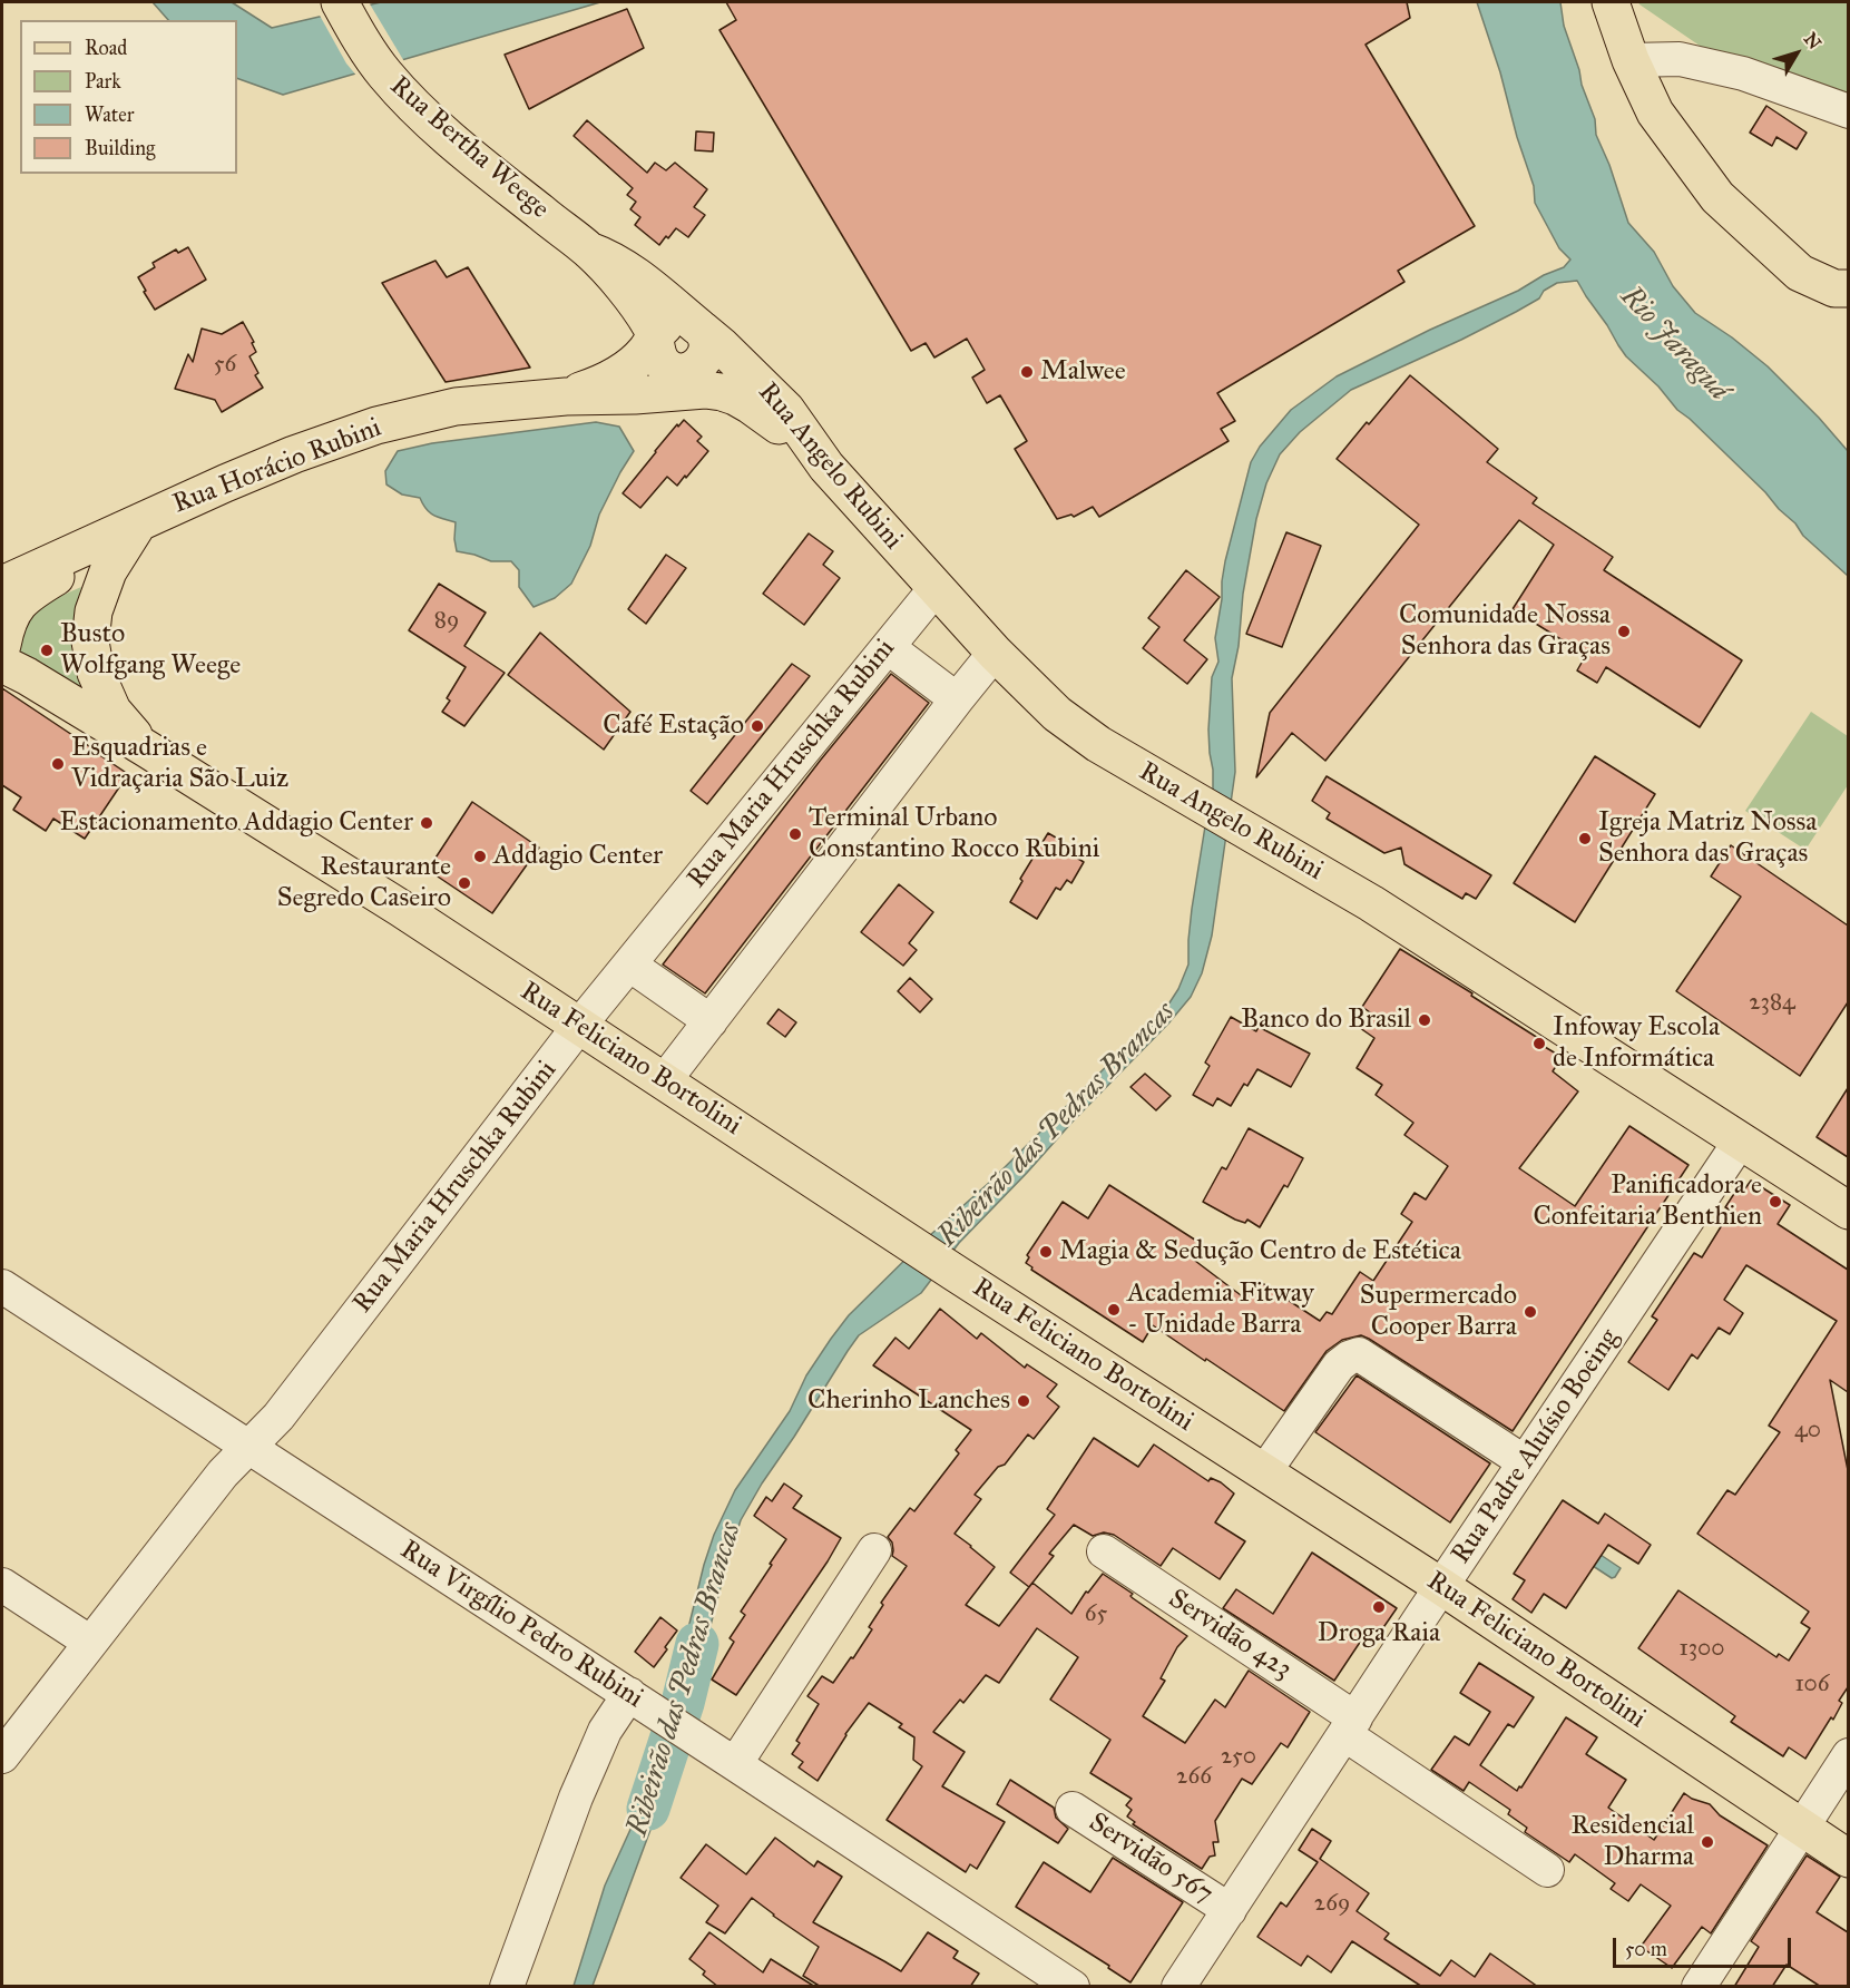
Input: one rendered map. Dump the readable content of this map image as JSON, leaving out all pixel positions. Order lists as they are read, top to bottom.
{
  "streets": {
    "main road": [
      "Rua Bertha Weege",
      "Rua Horácio Rubini",
      "Rua Angelo Rubini",
      "Rua Feliciano Bortolini"
    ],
    "street": [
      "Rua Maria Hruschka Rubini",
      "Rua Padre Aluísio Boeing",
      "Rua Virgílio Pedro Rubini",
      "Servidão 423",
      "Servidão 567"
    ]
  },
  "crossings": [
    ["Rua Bertha Weege", "Rua Horácio Rubini"],
    ["Rua Bertha Weege", "Rua Angelo Rubini"],
    ["Rua Horácio Rubini", "Rua Angelo Rubini"],
    ["Rua Horácio Rubini", "Rua Feliciano Bortolini"],
    ["Rua Angelo Rubini", "Rua Maria Hruschka Rubini"],
    ["Rua Angelo Rubini", "Rua Padre Aluísio Boeing"],
    ["Rua Maria Hruschka Rubini", "Rua Feliciano Bortolini"],
    ["Rua Maria Hruschka Rubini", "Rua Virgílio Pedro Rubini"],
    ["Rua Feliciano Bortolini", "Rua Padre Aluísio Boeing"],
    ["Rua Padre Aluísio Boeing", "Servidão 423"],
    ["Rua Padre Aluísio Boeing", "Servidão 567"]
  ],
  "water": ["Rio Jaraguá", "Ribeirão das Pedras Brancas"],
  "places": [
    "Malwee",
    "Comunidade Nossa Senhora das Graças",
    "Busto Wolfgang Weege",
    "Café Estação",
    "Esquadrias e Vidraçaria São Luiz",
    "Estacionamento Addagio Center",
    "Terminal Urbano Constantino Rocco Rubini",
    "Igreja Matriz Nossa Senhora das Graças",
    "Addagio Center",
    "Restaurante Segredo Caseiro",
    "Banco do Brasil",
    "Infoway Escola de Informática",
    "Panificadora e Confeitaria Benthien",
    "Magia & Sedução Centro de Estética",
    "Academia Fitway - Unidade Barra",
    "Supermercado Cooper Barra",
    "Cherinho Lanches",
    "Droga Raia",
    "Residencial Dharma"
  ],
  "house_numbers": [
    "56",
    "89",
    "2384",
    "40",
    "65",
    "1300",
    "106",
    "250",
    "266",
    "269"
  ],
  "legend": [
    "Road",
    "Park",
    "Water",
    "Building"
  ],
  "scale_bar": "50 m",
  "north": "top right"
}
